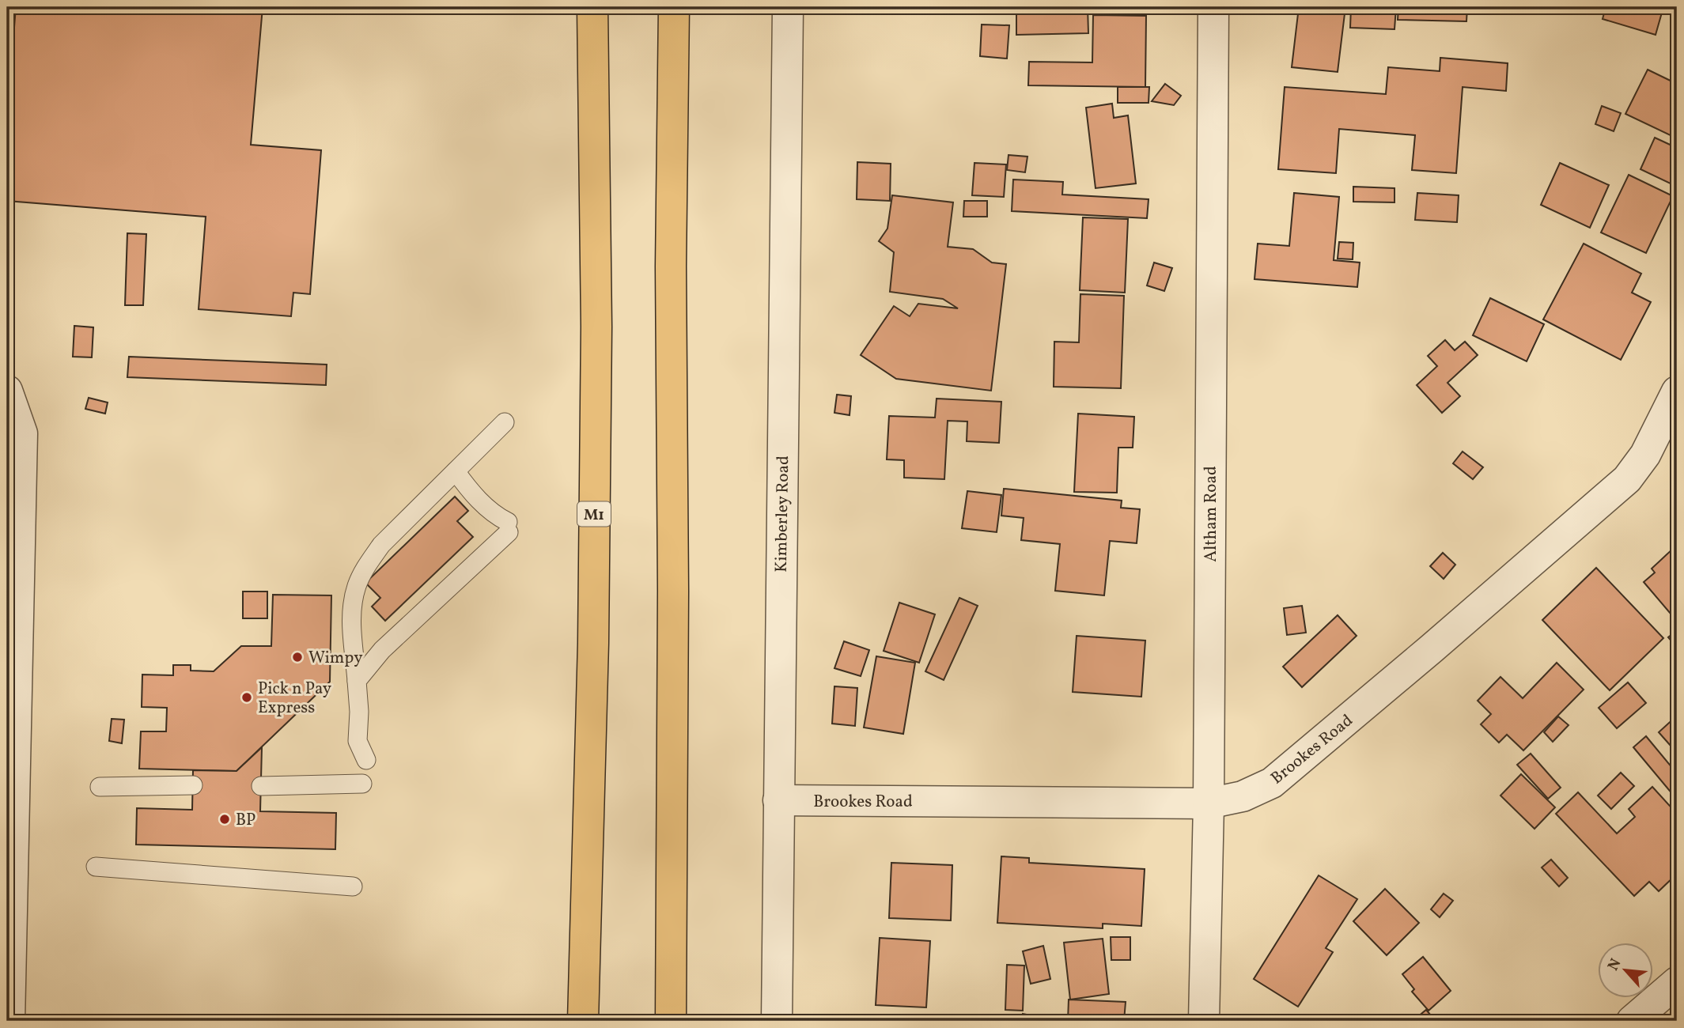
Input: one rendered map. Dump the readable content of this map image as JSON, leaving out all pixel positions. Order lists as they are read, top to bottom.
{
  "streets": {
    "highway": ["M1"],
    "street": ["Kimberley Road", "Altham Road", "Brookes Road"]
  },
  "crossings": [
    ["Kimberley Road", "Brookes Road"],
    ["Altham Road", "Brookes Road"]
  ],
  "places": ["Wimpy", "Pick n Pay Express", "BP"],
  "north": "top left"
}
